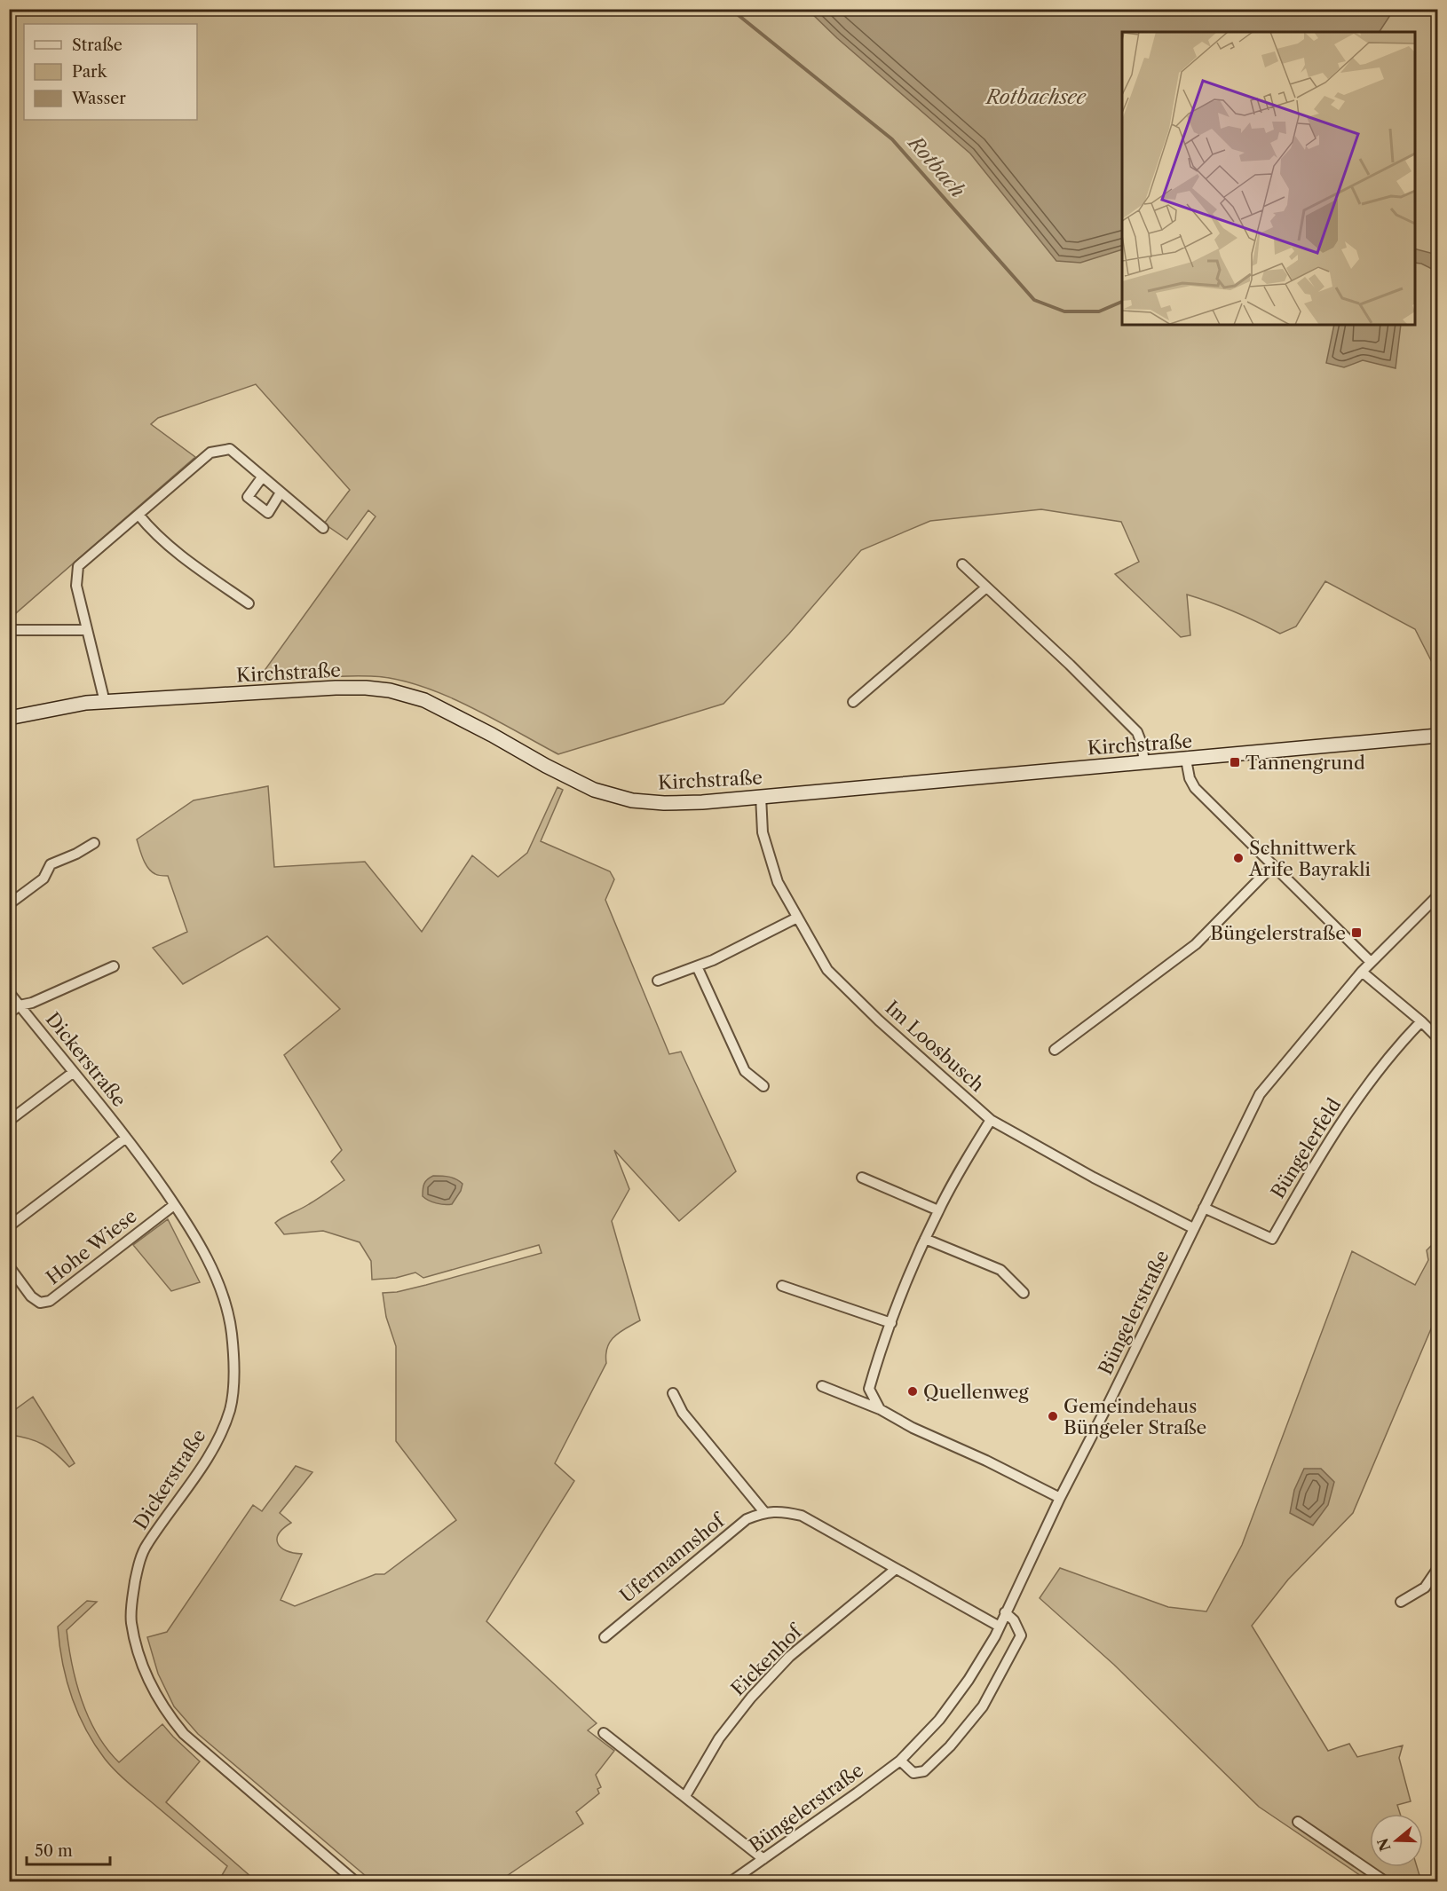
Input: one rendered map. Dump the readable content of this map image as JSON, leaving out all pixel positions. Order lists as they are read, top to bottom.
{
  "streets": {
    "street": [
      "Kirchstraße",
      "Im Loosbusch",
      "Dickerstraße",
      "Büngelerfeld",
      "Hohe Wiese",
      "Büngelerstraße",
      "Ufermannshof",
      "Eickenhof"
    ]
  },
  "crossings": [
    ["Kirchstraße", "Im Loosbusch"],
    ["Im Loosbusch", "Büngelerstraße"],
    ["Dickerstraße", "Hohe Wiese"],
    ["Büngelerfeld", "Büngelerstraße"]
  ],
  "water": ["Rotbachsee", "Rotbach"],
  "places": {
    "transit": ["Tannengrund", "Büngelerstraße"],
    "other": ["Schnittwerk Arife Bayrakli", "Quellenweg", "Gemeindehaus Büngeler Straße"]
  },
  "legend": ["Straße", "Park", "Wasser"],
  "scale_bar": "50 m",
  "north": "left"
}
